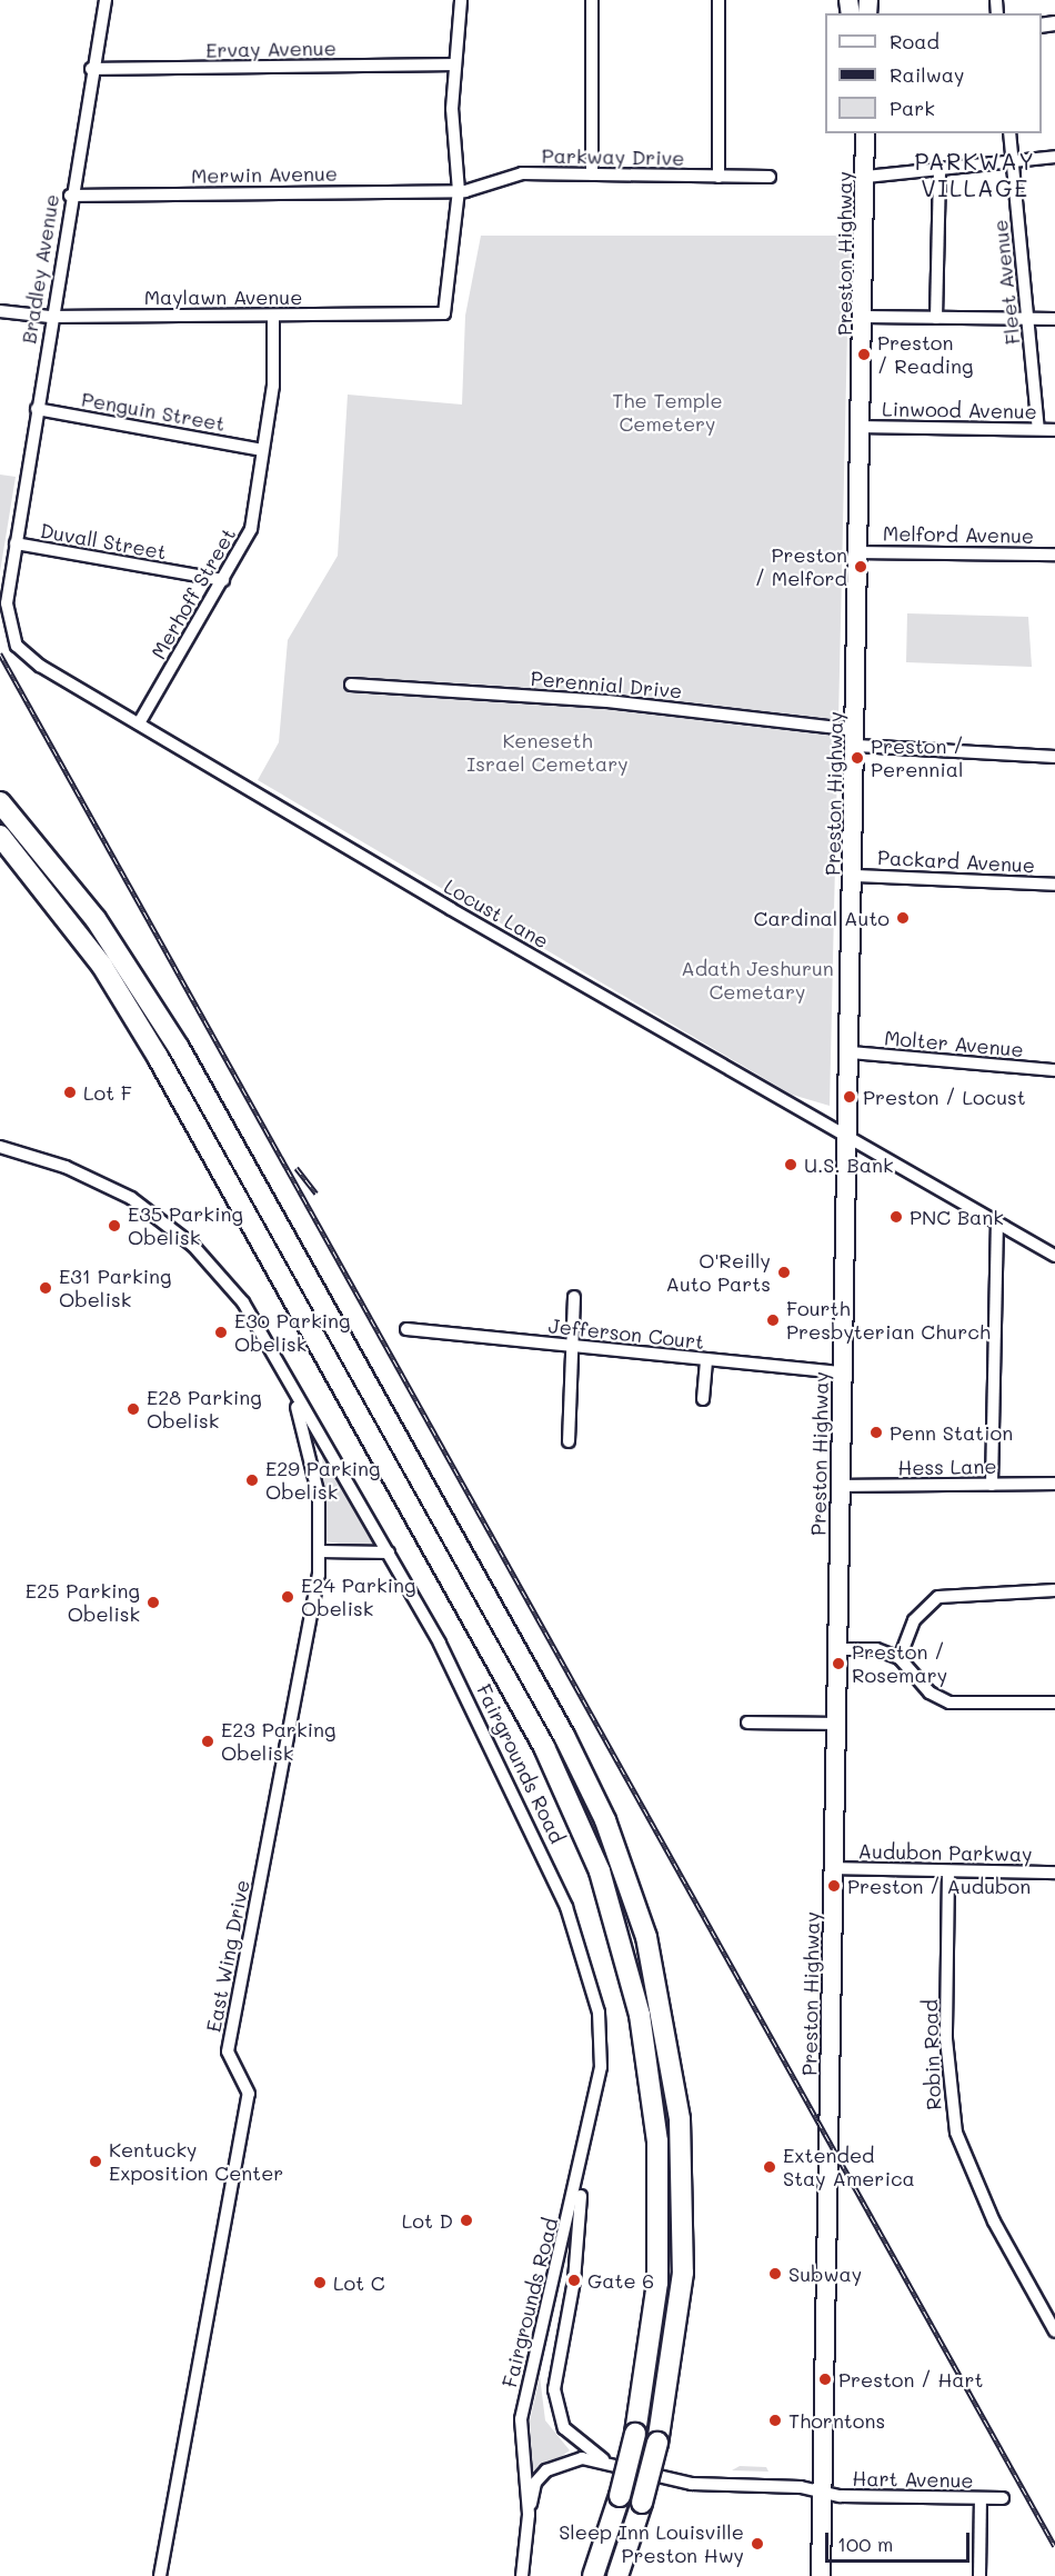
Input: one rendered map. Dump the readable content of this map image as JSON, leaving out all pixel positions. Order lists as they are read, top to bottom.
{
  "streets": {
    "main road": ["Preston Highway"],
    "street": [
      "Ervay Avenue",
      "Parkway Drive",
      "Merwin Avenue",
      "Bradley Avenue",
      "Fleet Avenue",
      "Maylawn Avenue",
      "Linwood Avenue",
      "Penguin Street",
      "Melford Avenue",
      "Duvall Street",
      "Merhoff Street",
      "Perennial Drive",
      "Packard Avenue",
      "Locust Lane",
      "Molter Avenue",
      "Jefferson Court",
      "Hess Lane",
      "Fairgrounds Road",
      "Audubon Parkway",
      "East Wing Drive",
      "Robin Road",
      "Hart Avenue"
    ]
  },
  "crossings": [
    ["Ervay Avenue", "Bradley Avenue"],
    ["Parkway Drive", "Merwin Avenue"],
    ["Parkway Drive", "Maylawn Avenue"],
    ["Merwin Avenue", "Bradley Avenue"],
    ["Merwin Avenue", "Maylawn Avenue"],
    ["Preston Highway", "Linwood Avenue"],
    ["Preston Highway", "Melford Avenue"],
    ["Preston Highway", "Perennial Drive"],
    ["Preston Highway", "Packard Avenue"],
    ["Preston Highway", "Locust Lane"],
    ["Preston Highway", "Molter Avenue"],
    ["Preston Highway", "Jefferson Court"],
    ["Preston Highway", "Hess Lane"],
    ["Preston Highway", "Audubon Parkway"],
    ["Preston Highway", "Hart Avenue"],
    ["Bradley Avenue", "Maylawn Avenue"],
    ["Bradley Avenue", "Penguin Street"],
    ["Bradley Avenue", "Duvall Street"],
    ["Bradley Avenue", "Locust Lane"],
    ["Fleet Avenue", "Linwood Avenue"],
    ["Maylawn Avenue", "Merhoff Street"],
    ["Penguin Street", "Merhoff Street"],
    ["Duvall Street", "Merhoff Street"],
    ["Duvall Street", "Locust Lane"],
    ["Merhoff Street", "Locust Lane"],
    ["Fairgrounds Road", "East Wing Drive"],
    ["Audubon Parkway", "Robin Road"]
  ],
  "districts": ["PARKWAY VILLAGE"],
  "parks": ["The Temple Cemetery", "Keneseth Israel Cemetary", "Adath Jeshurun Cemetary"],
  "places": [
    "Preston / Reading",
    "Preston / Melford",
    "Preston / Perennial",
    "Cardinal Auto",
    "Lot F",
    "Preston / Locust",
    "U.S. Bank",
    "PNC Bank",
    "E35 Parking Obelisk",
    "O'Reilly Auto Parts",
    "E31 Parking Obelisk",
    "Fourth Presbyterian Church",
    "E30 Parking Obelisk",
    "E28 Parking Obelisk",
    "Penn Station",
    "E29 Parking Obelisk",
    "E24 Parking Obelisk",
    "E25 Parking Obelisk",
    "Preston / Rosemary",
    "E23 Parking Obelisk",
    "Preston / Audubon",
    "Kentucky Exposition Center",
    "Extended Stay America",
    "Lot D",
    "Subway",
    "Gate 6",
    "Lot C",
    "Preston / Hart",
    "Thorntons",
    "Sleep Inn Louisville Preston Hwy"
  ],
  "legend": ["Road", "Railway", "Park"],
  "scale_bar": "100 m"
}
